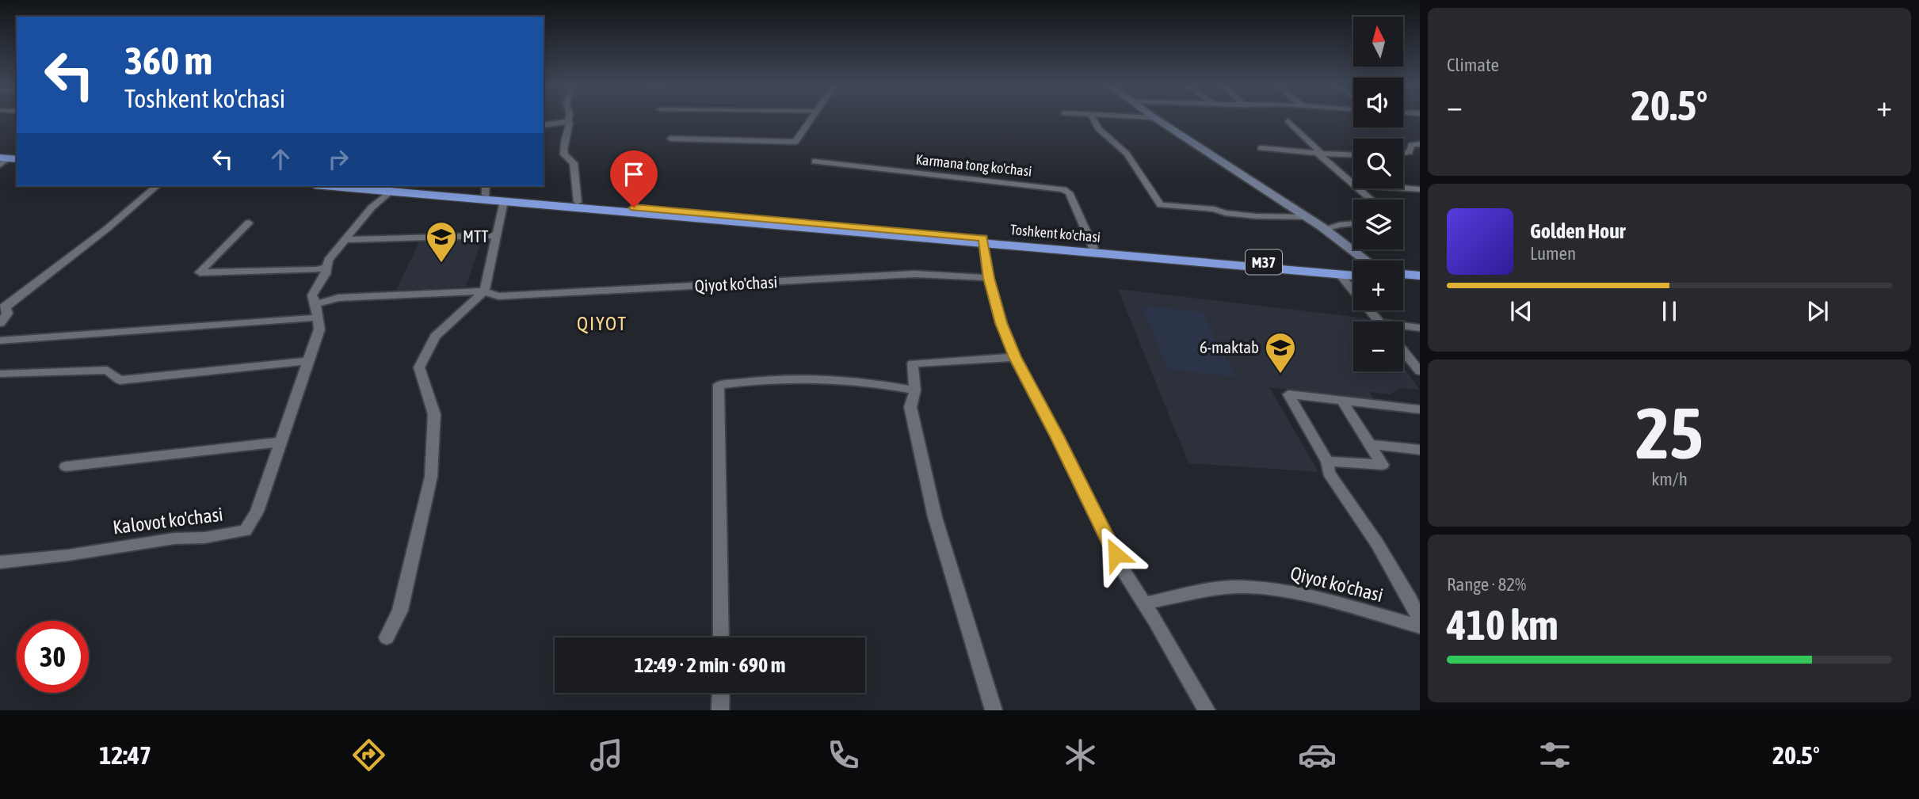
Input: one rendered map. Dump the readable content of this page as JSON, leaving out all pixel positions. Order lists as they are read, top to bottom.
{
  "streets": {
    "highway": ["Toshkent ko'chasi", "M37"],
    "street": ["Karmana tong ko'chasi", "Qiyot ko'chasi", "Kalovot ko'chasi"]
  },
  "crossings": [
    ["Karmana tong ko'chasi", "Toshkent ko'chasi"],
    ["Toshkent ko'chasi", "Kalovot ko'chasi"],
    ["Qiyot ko'chasi", "Kalovot ko'chasi"]
  ],
  "districts": ["QIYOT"],
  "places": {
    "school or university": ["MTT", "6-maktab"]
  },
  "north": "top",
  "page": {
    "tile": [
      "Climate",
      ["25", "km/h"],
      ["Range · 82%", "410 km"]
    ],
    "map_buttons": ["+", "−"],
    "turn": ["360 m", "Toshkent ko'chasi"],
    "heat": ["−", "20.5°", "+"],
    "song": ["Golden Hour", "Lumen"],
    "limit": "30",
    "trip": "12:49 · 2 min · 690 m",
    "tabs": ["12:47", "20.5°"]
  }
}
